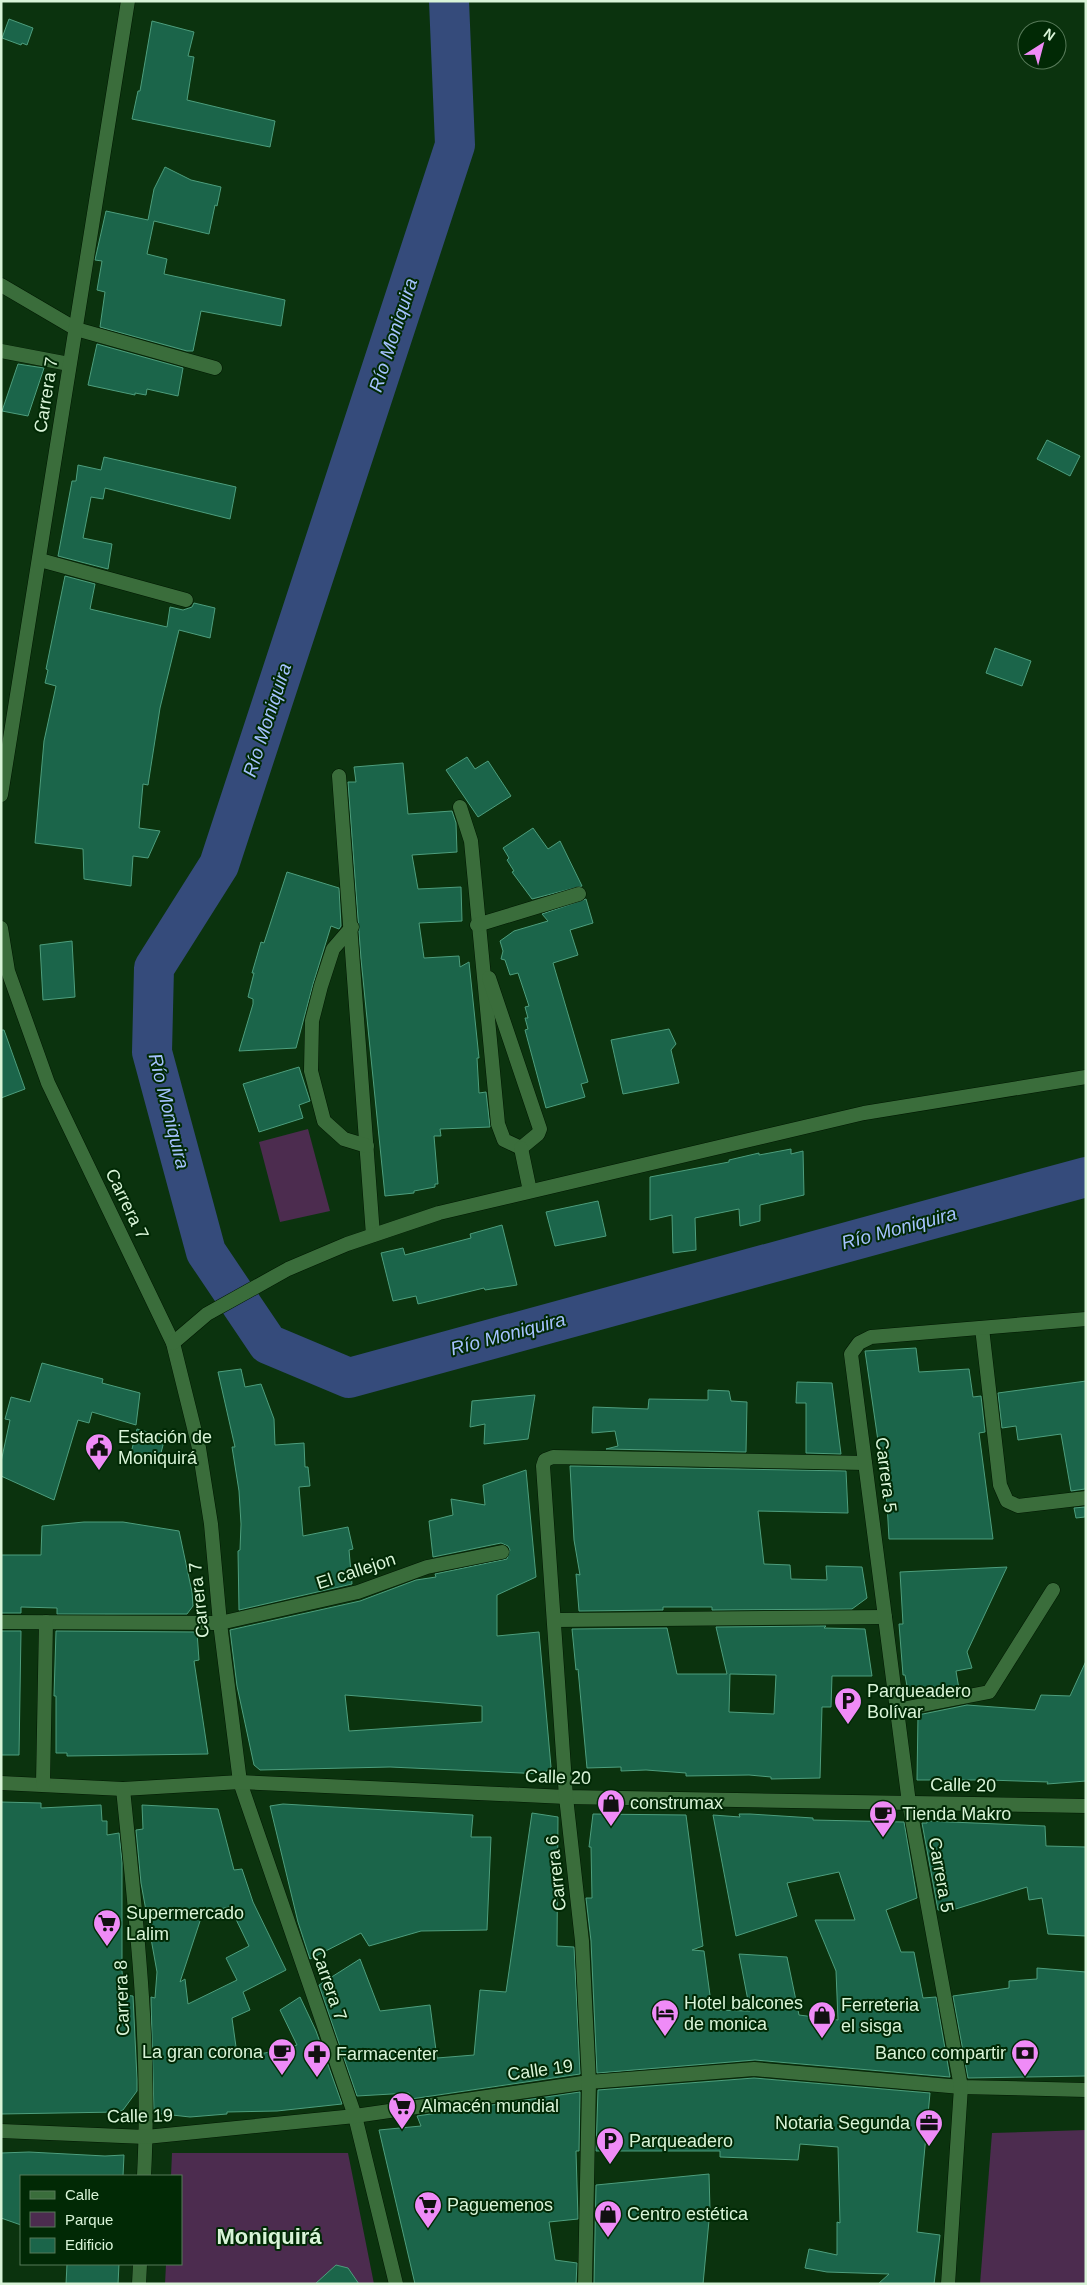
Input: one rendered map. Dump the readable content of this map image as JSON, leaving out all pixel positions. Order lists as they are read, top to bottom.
{
  "streets": {
    "street": [
      "Carrera 7",
      "Carrera 5",
      "El callejon",
      "Calle 20",
      "Carrera 6",
      "Carrera 8",
      "Calle 19"
    ]
  },
  "crossings": [
    ["Carrera 7", "El callejon"],
    ["Carrera 7", "Calle 20"],
    ["Carrera 7", "Calle 19"],
    ["Carrera 5", "Calle 20"],
    ["Carrera 5", "Carrera 6"],
    ["Carrera 5", "Calle 19"],
    ["Calle 20", "Carrera 6"],
    ["Calle 20", "Carrera 8"],
    ["Carrera 6", "Calle 19"],
    ["Carrera 8", "Calle 19"]
  ],
  "districts": ["Moniquirá"],
  "water": ["Río Moniquira"],
  "places": {
    "public building": ["Estación de Moniquirá"],
    "parking": ["Parqueadero Bolívar", "Parqueadero"],
    "shop": ["construmax", "Ferreteria el sisga", "Centro estética"],
    "cafe": ["Tienda Makro", "La gran corona"],
    "supermarket": ["Supermercado Lalim", "Almacén mundial", "Paguemenos"],
    "hotel": ["Hotel balcones de monica"],
    "bank": ["Banco compartir"],
    "pharmacy": ["Farmacenter"],
    "office": ["Notaria Segunda"]
  },
  "legend": ["Calle", "Parque", "Edificio"],
  "north": "top right"
}
